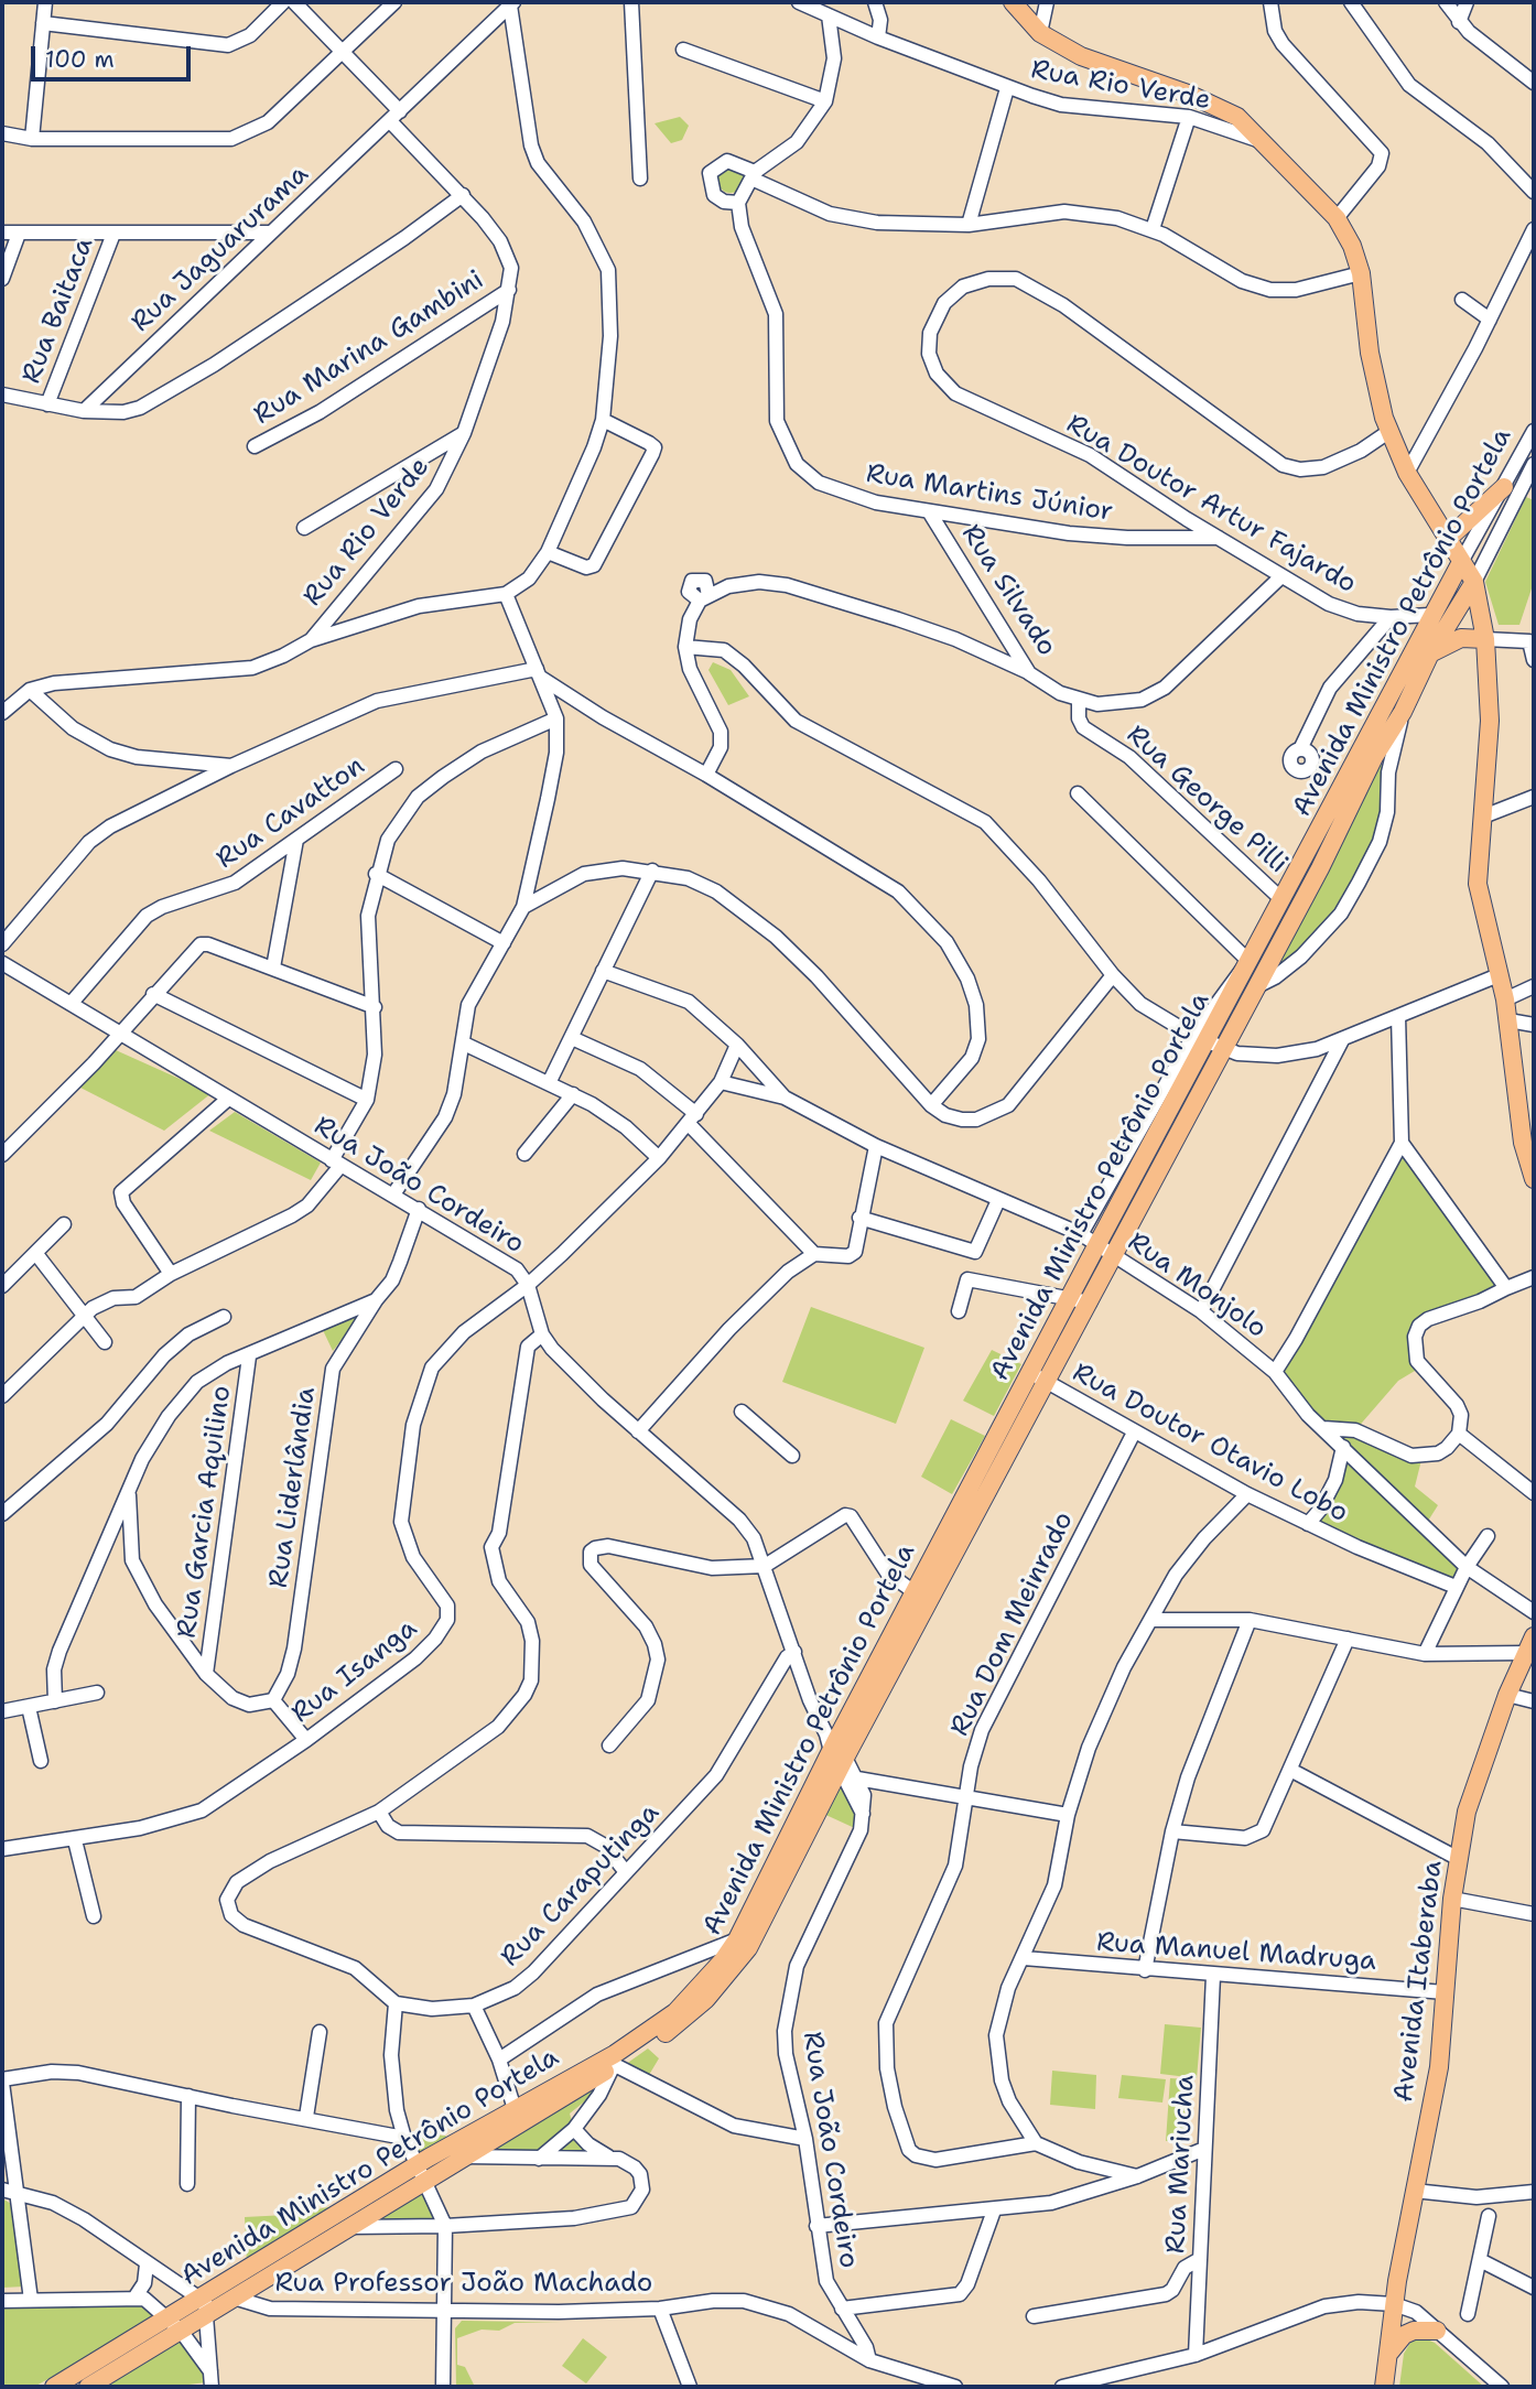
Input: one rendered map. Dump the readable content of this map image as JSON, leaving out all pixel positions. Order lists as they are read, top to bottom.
{
  "streets": {
    "main road": ["Avenida Ministro Petrônio Portela", "Avenida Itaberaba"],
    "street": [
      "Rua Rio Verde",
      "Rua Jaguarurama",
      "Rua Baitaca",
      "Rua Marina Gambini",
      "Rua Martins Júnior",
      "Rua Doutor Artur Fajardo",
      "Rua Silvado",
      "Rua George Pilli",
      "Rua Cavatton",
      "Rua João Cordeiro",
      "Rua Monjolo",
      "Rua Doutor Otavio Lobo",
      "Rua Liderlândia",
      "Rua Garcia Aquilino",
      "Rua Dom Meinrado",
      "Rua Isanga",
      "Rua Caraputinga",
      "Rua Manuel Madruga",
      "Rua Mariucha",
      "Rua Professor João Machado"
    ]
  },
  "crossings": [
    ["Rua Rio Verde", "Rua Jaguarurama"],
    ["Rua Rio Verde", "Rua Marina Gambini"],
    ["Rua Martins Júnior", "Rua Doutor Artur Fajardo"],
    ["Rua Martins Júnior", "Rua Silvado"],
    ["Rua Doutor Artur Fajardo", "Rua Silvado"],
    ["Rua Doutor Artur Fajardo", "Avenida Ministro Petrônio Portela"],
    ["Rua Silvado", "Rua George Pilli"],
    ["Avenida Ministro Petrônio Portela", "Rua George Pilli"],
    ["Avenida Ministro Petrônio Portela", "Rua João Cordeiro"],
    ["Avenida Ministro Petrônio Portela", "Rua Monjolo"],
    ["Avenida Ministro Petrônio Portela", "Rua Doutor Otavio Lobo"],
    ["Avenida Ministro Petrônio Portela", "Rua Professor João Machado"],
    ["Rua Cavatton", "Rua João Cordeiro"],
    ["Rua João Cordeiro", "Rua Liderlândia"],
    ["Rua João Cordeiro", "Rua Isanga"],
    ["Rua João Cordeiro", "Rua Caraputinga"],
    ["Rua João Cordeiro", "Rua Professor João Machado"],
    ["Rua Monjolo", "Rua Isanga"],
    ["Rua Doutor Otavio Lobo", "Rua Dom Meinrado"],
    ["Rua Dom Meinrado", "Rua Manuel Madruga"],
    ["Rua Dom Meinrado", "Rua Mariucha"],
    ["Rua Manuel Madruga", "Avenida Itaberaba"],
    ["Rua Manuel Madruga", "Rua Mariucha"]
  ],
  "scale_bar": "100 m"
}
